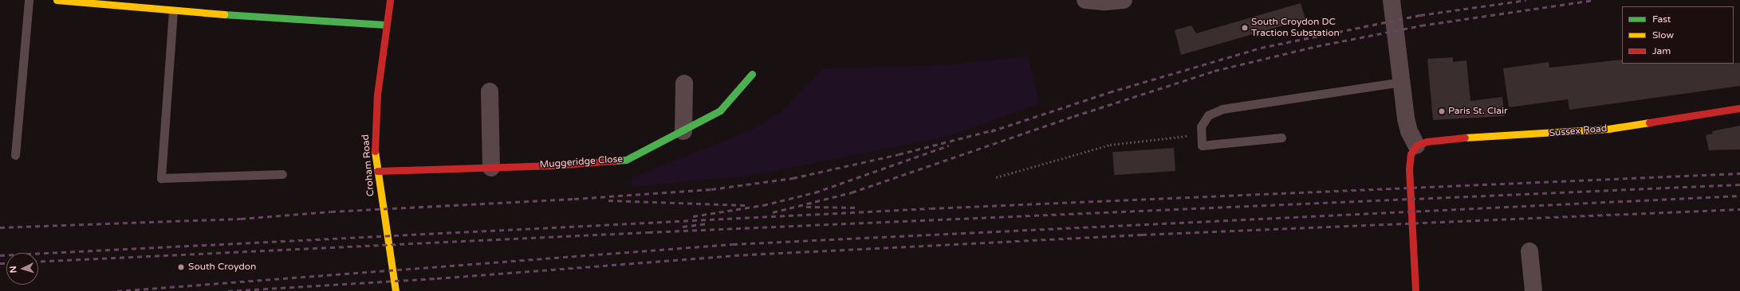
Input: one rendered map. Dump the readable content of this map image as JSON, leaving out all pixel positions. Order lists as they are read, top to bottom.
{
  "streets": {
    "street": ["Sussex Road", "Muggeridge Close", "Croham Road"]
  },
  "crossings": [
    ["Muggeridge Close", "Croham Road"]
  ],
  "places": ["South Croydon DC Traction Substation", "Paris St. Clair", "South Croydon"],
  "legend": ["Fast", "Slow", "Jam"],
  "north": "left"
}
